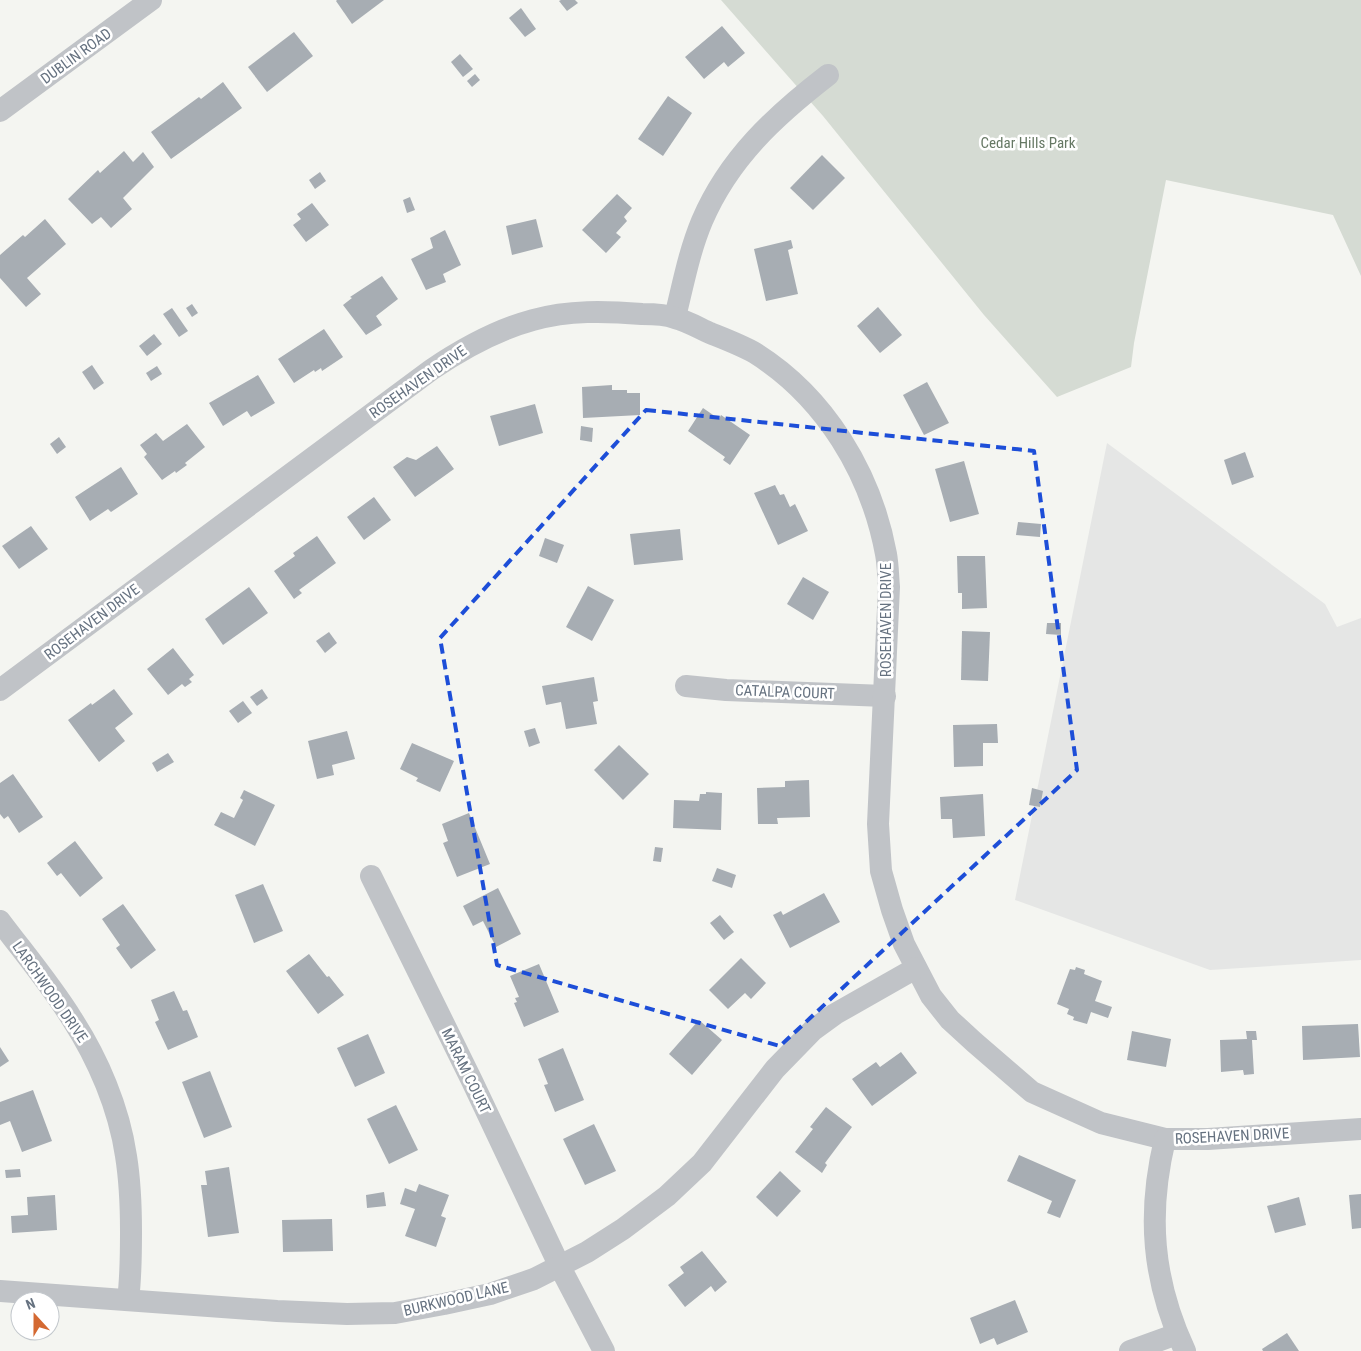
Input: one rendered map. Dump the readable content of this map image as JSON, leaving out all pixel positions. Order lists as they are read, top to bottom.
{
  "streets": {
    "street": [
      "DUBLIN ROAD",
      "ROSEHAVEN DRIVE",
      "CATALPA COURT",
      "LARCHWOOD DRIVE",
      "MARAM COURT",
      "BURKWOOD LANE"
    ]
  },
  "crossings": [
    ["ROSEHAVEN DRIVE", "CATALPA COURT"],
    ["ROSEHAVEN DRIVE", "BURKWOOD LANE"],
    ["LARCHWOOD DRIVE", "BURKWOOD LANE"],
    ["MARAM COURT", "BURKWOOD LANE"]
  ],
  "parks": ["Cedar Hills Park"],
  "north": "top"
}
